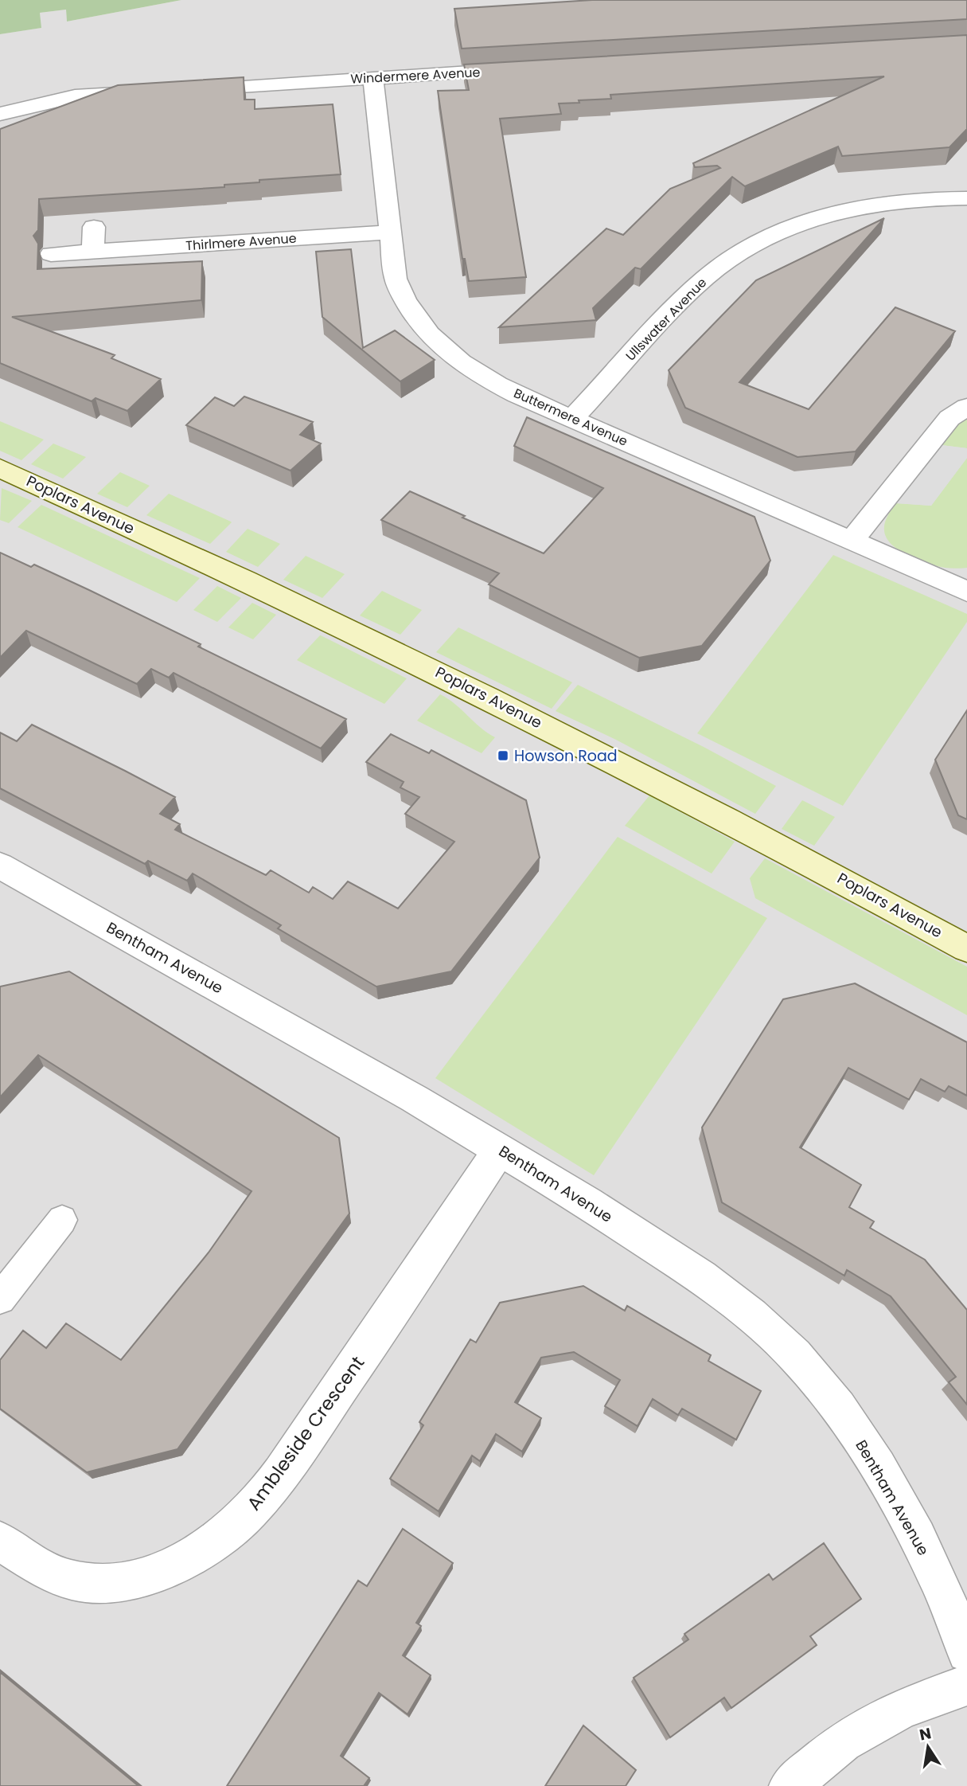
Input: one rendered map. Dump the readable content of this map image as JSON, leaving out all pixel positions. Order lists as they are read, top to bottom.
{
  "streets": {
    "street": [
      "Windermere Avenue",
      "Thirlmere Avenue",
      "Ullswater Avenue",
      "Buttermere Avenue",
      "Poplars Avenue",
      "Bentham Avenue",
      "Ambleside Crescent"
    ]
  },
  "crossings": [
    ["Windermere Avenue", "Buttermere Avenue"],
    ["Thirlmere Avenue", "Buttermere Avenue"],
    ["Ullswater Avenue", "Buttermere Avenue"],
    ["Bentham Avenue", "Ambleside Crescent"]
  ],
  "places": {
    "transit": ["Howson Road"]
  },
  "north": "top"
}
